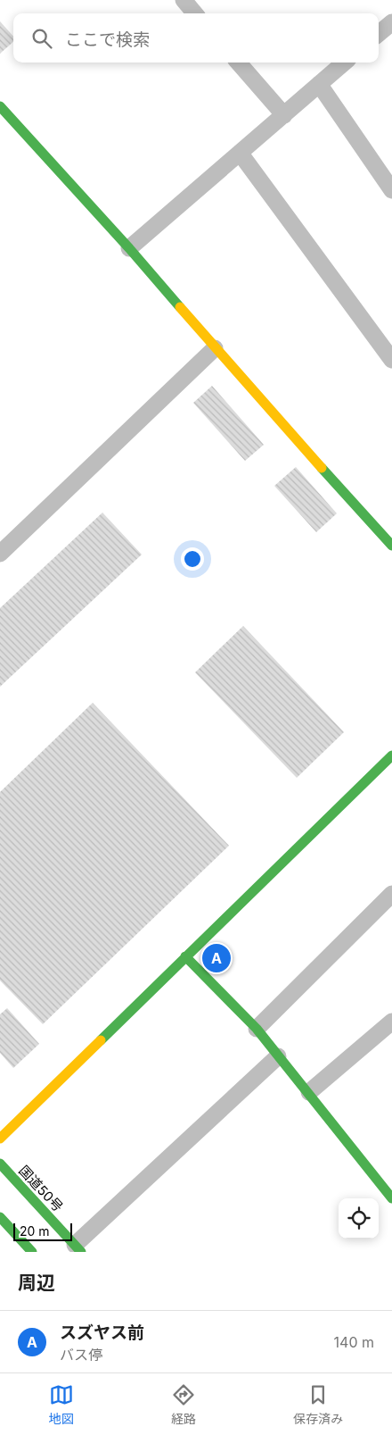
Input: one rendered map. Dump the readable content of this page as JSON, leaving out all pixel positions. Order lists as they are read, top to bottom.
{
  "streets": {
    "main road": ["国道50号"]
  },
  "scale_bar": "20 m",
  "page": {
    "search": "ここで検索",
    "pins": "A",
    "scale": "20 m",
    "heading": "周辺",
    "list": [
      {
        "mark": "A",
        "name": "スズヤス前",
        "note": "バス停",
        "value": "140 m"
      }
    ],
    "nav": ["地図", "経路", "保存済み"]
  }
}
